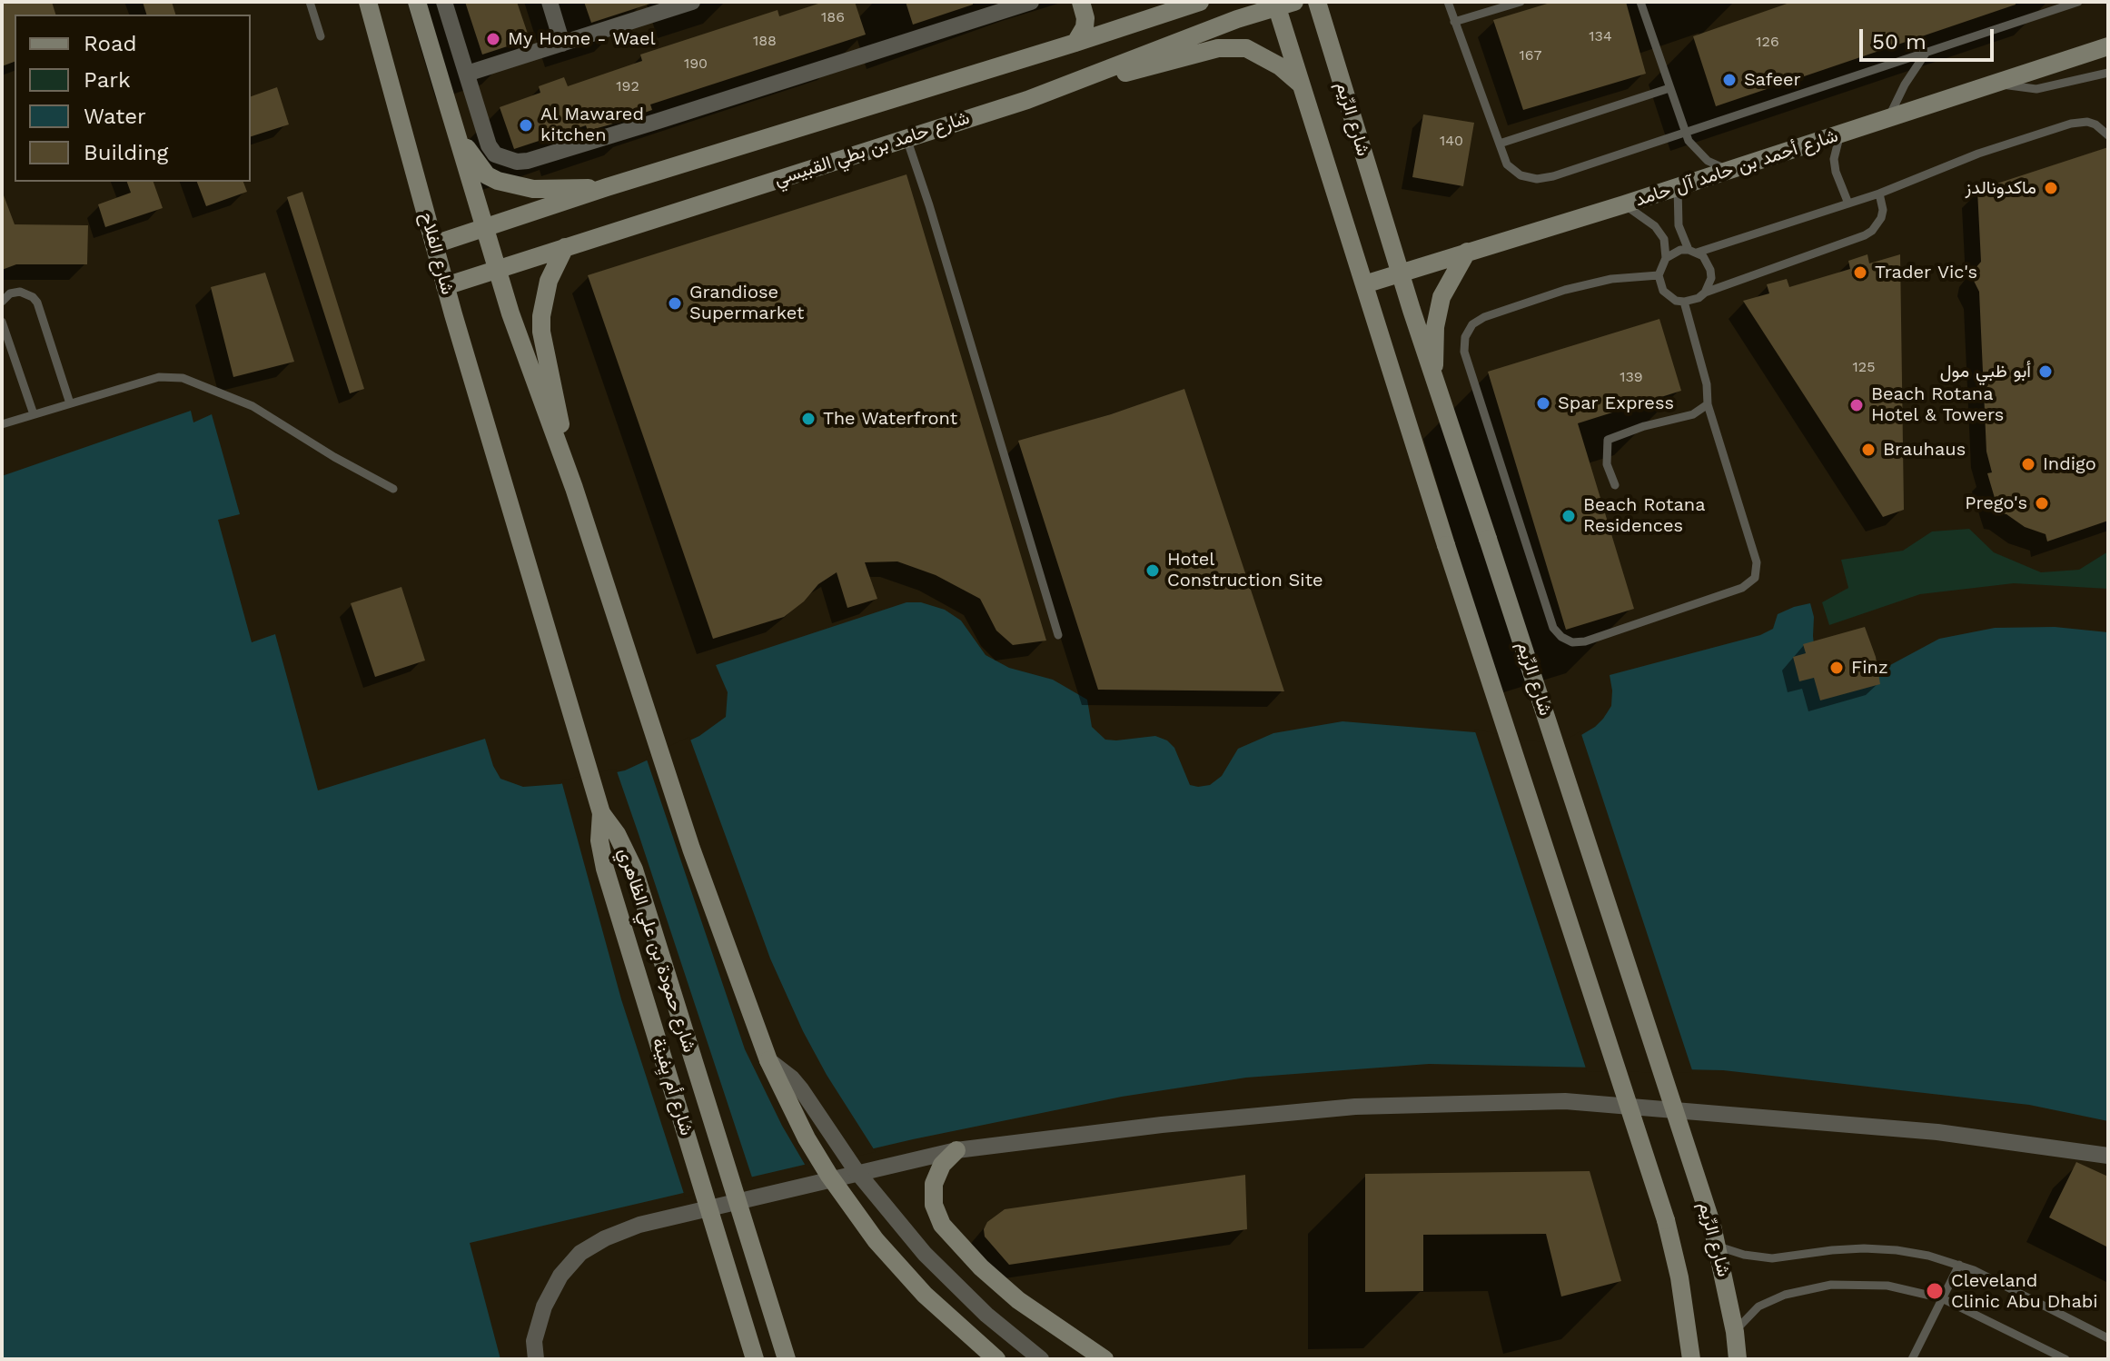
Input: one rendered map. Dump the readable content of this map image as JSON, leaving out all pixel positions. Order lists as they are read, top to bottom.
{
  "streets": {
    "main road": [
      "شارع الرِّيم",
      "شارع حامد بن بطي القبيسي",
      "شارع أحمد بن حامد آل حامد",
      "شارع الفلاح",
      "شارع حمودة بن علي الظاهري",
      "شارع أم يِفينة"
    ]
  },
  "crossings": [
    ["شارع الرِّيم", "شارع حامد بن بطي القبيسي"],
    ["شارع الرِّيم", "شارع أحمد بن حامد آل حامد"],
    ["شارع حامد بن بطي القبيسي", "شارع الفلاح"],
    ["شارع الفلاح", "شارع حمودة بن علي الظاهري"],
    ["شارع حمودة بن علي الظاهري", "شارع أم يِفينة"]
  ],
  "places": [
    "My Home - Wael",
    "Safeer",
    "Al Mawared kitchen",
    "ماكدونالدز",
    "Trader Vic's",
    "Grandiose Supermarket",
    "أبو ظبي مول",
    "Spar Express",
    "Beach Rotana Hotel & Towers",
    "The Waterfront",
    "Brauhaus",
    "Indigo",
    "Prego's",
    "Beach Rotana Residences",
    "Hotel Construction Site",
    "Finz",
    "Cleveland Clinic Abu Dhabi"
  ],
  "house_numbers": [
    "186",
    "134",
    "188",
    "126",
    "167",
    "190",
    "192",
    "140",
    "125",
    "139"
  ],
  "legend": [
    "Road",
    "Park",
    "Water",
    "Building"
  ],
  "scale_bar": "50 m"
}
